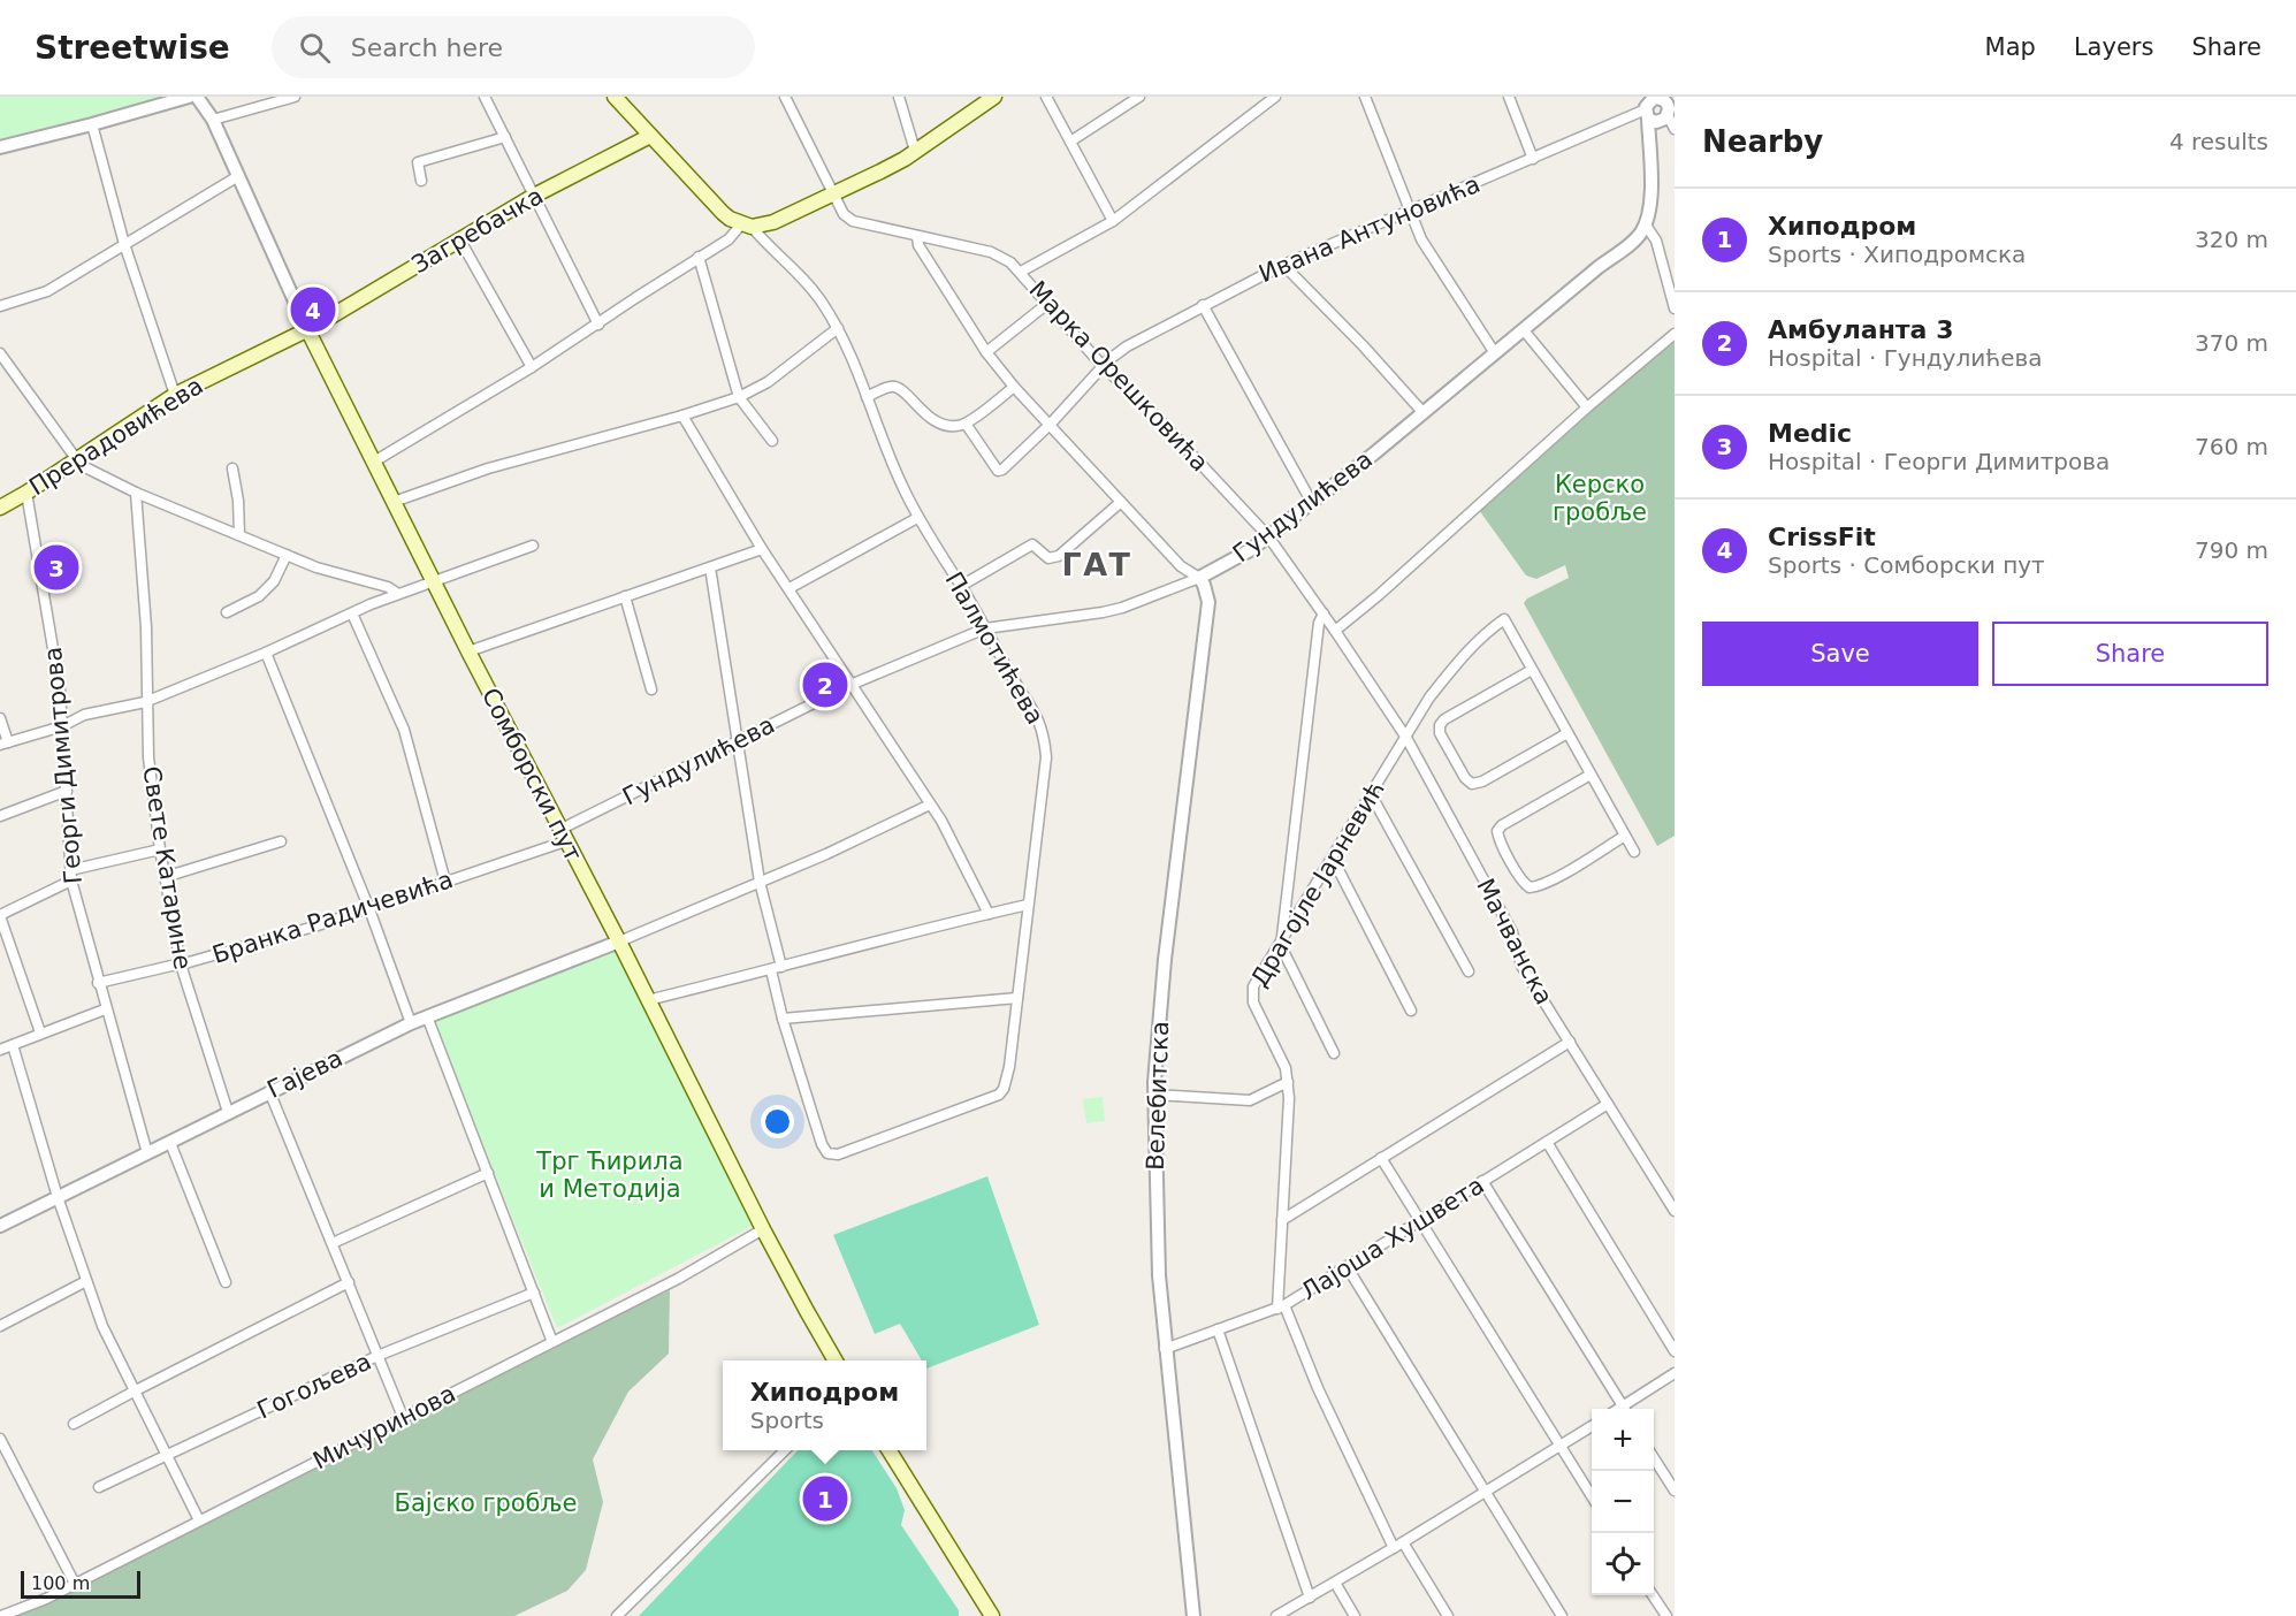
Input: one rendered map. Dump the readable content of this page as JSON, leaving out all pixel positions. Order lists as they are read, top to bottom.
{
  "streets": {
    "main road": ["Загребачка", "Прерадовићева", "Сомборски пут"],
    "street": [
      "Ивана Антуновића",
      "Марка Орешковића",
      "Гундулићева",
      "Палмотићева",
      "Георги Димитрова",
      "Свете Катарине",
      "Драгојле Јарневић",
      "Бранка Радичевића",
      "Мачванска",
      "Гајева",
      "Велебитска",
      "Лајоша Хушвета",
      "Гогољева",
      "Мичуринова"
    ]
  },
  "crossings": [
    ["Ивана Антуновића", "Марка Орешковића"],
    ["Загребачка", "Прерадовићева"],
    ["Загребачка", "Сомборски пут"],
    ["Марка Орешковића", "Гундулићева"],
    ["Марка Орешковића", "Драгојле Јарневић"],
    ["Марка Орешковића", "Мачванска"],
    ["Прерадовићева", "Георги Димитрова"],
    ["Прерадовићева", "Сомборски пут"],
    ["Гундулићева", "Палмотићева"],
    ["Гундулићева", "Сомборски пут"],
    ["Гундулићева", "Бранка Радичевића"],
    ["Гундулићева", "Велебитска"],
    ["Георги Димитрова", "Бранка Радичевића"],
    ["Георги Димитрова", "Гајева"],
    ["Сомборски пут", "Бранка Радичевића"],
    ["Сомборски пут", "Гајева"],
    ["Сомборски пут", "Мичуринова"],
    ["Свете Катарине", "Бранка Радичевића"],
    ["Свете Катарине", "Гајева"],
    ["Драгојле Јарневић", "Мачванска"],
    ["Драгојле Јарневић", "Лајоша Хушвета"],
    ["Мачванска", "Лајоша Хушвета"],
    ["Велебитска", "Лајоша Хушвета"]
  ],
  "districts": ["ГАТ"],
  "parks": ["Керско гробље", "Трг Ћирила и Методија", "Бајско гробље"],
  "scale_bar": "100 m",
  "page": {
    "header": "Streetwise",
    "search": "Search here",
    "nav": ["Map", "Layers", "Share"],
    "heading": ["Nearby", "4 results"],
    "list": [
      {
        "mark": "1",
        "name": "Хиподром",
        "note": "Sports · Хиподромска",
        "value": "320 m"
      },
      {
        "mark": "2",
        "name": "Амбуланта 3",
        "note": "Hospital · Гундулићева",
        "value": "370 m"
      },
      {
        "mark": "3",
        "name": "Medic",
        "note": "Hospital · Георги Димитрова",
        "value": "760 m"
      },
      {
        "mark": "4",
        "name": "CrissFit",
        "note": "Sports · Сомборски пут",
        "value": "790 m"
      }
    ],
    "pins": [
      "4",
      "3",
      "2",
      "1"
    ],
    "buttons": ["Save", "Share"],
    "popup": ["Хиподром", "Sports"],
    "map_buttons": ["+", "−"],
    "scale": "100 m"
  }
}
